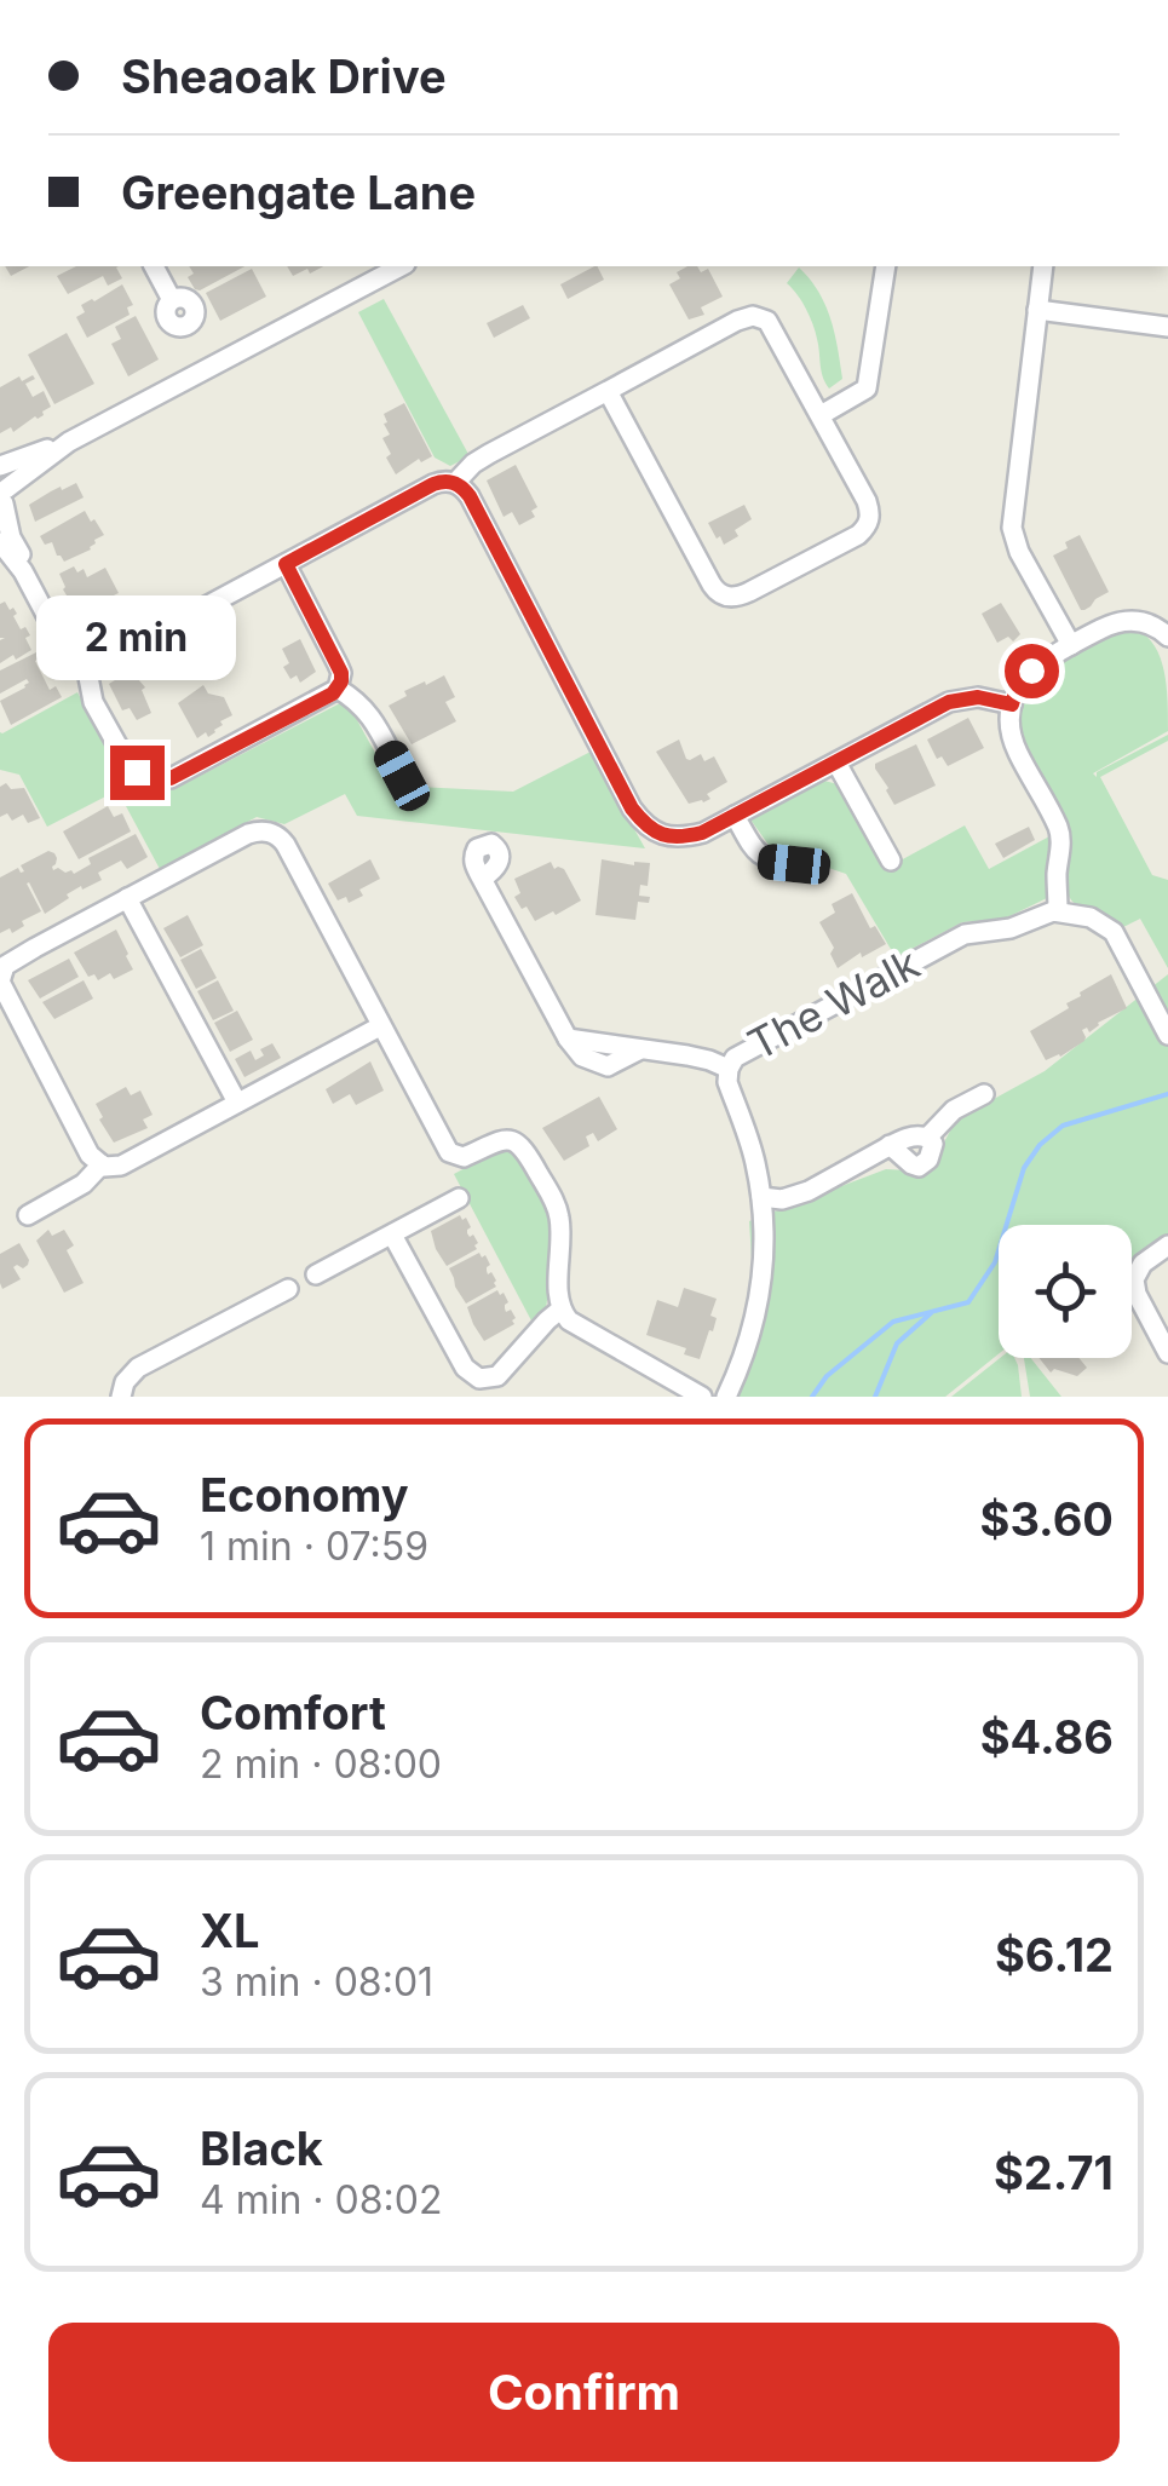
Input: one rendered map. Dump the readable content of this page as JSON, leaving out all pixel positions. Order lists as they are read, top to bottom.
{
  "streets": {
    "street": ["The Walk"]
  },
  "page": {
    "banner": ["Sheaoak Drive", "Greengate Lane"],
    "bubble": "2 min",
    "list": [
      {
        "name": "Economy",
        "note": "1 min · 07:59",
        "value": "$3.60"
      },
      {
        "name": "Comfort",
        "note": "2 min · 08:00",
        "value": "$4.86"
      },
      {
        "name": "XL",
        "note": "3 min · 08:01",
        "value": "$6.12"
      },
      {
        "name": "Black",
        "note": "4 min · 08:02",
        "value": "$2.71"
      }
    ],
    "buttons": "Confirm"
  }
}
